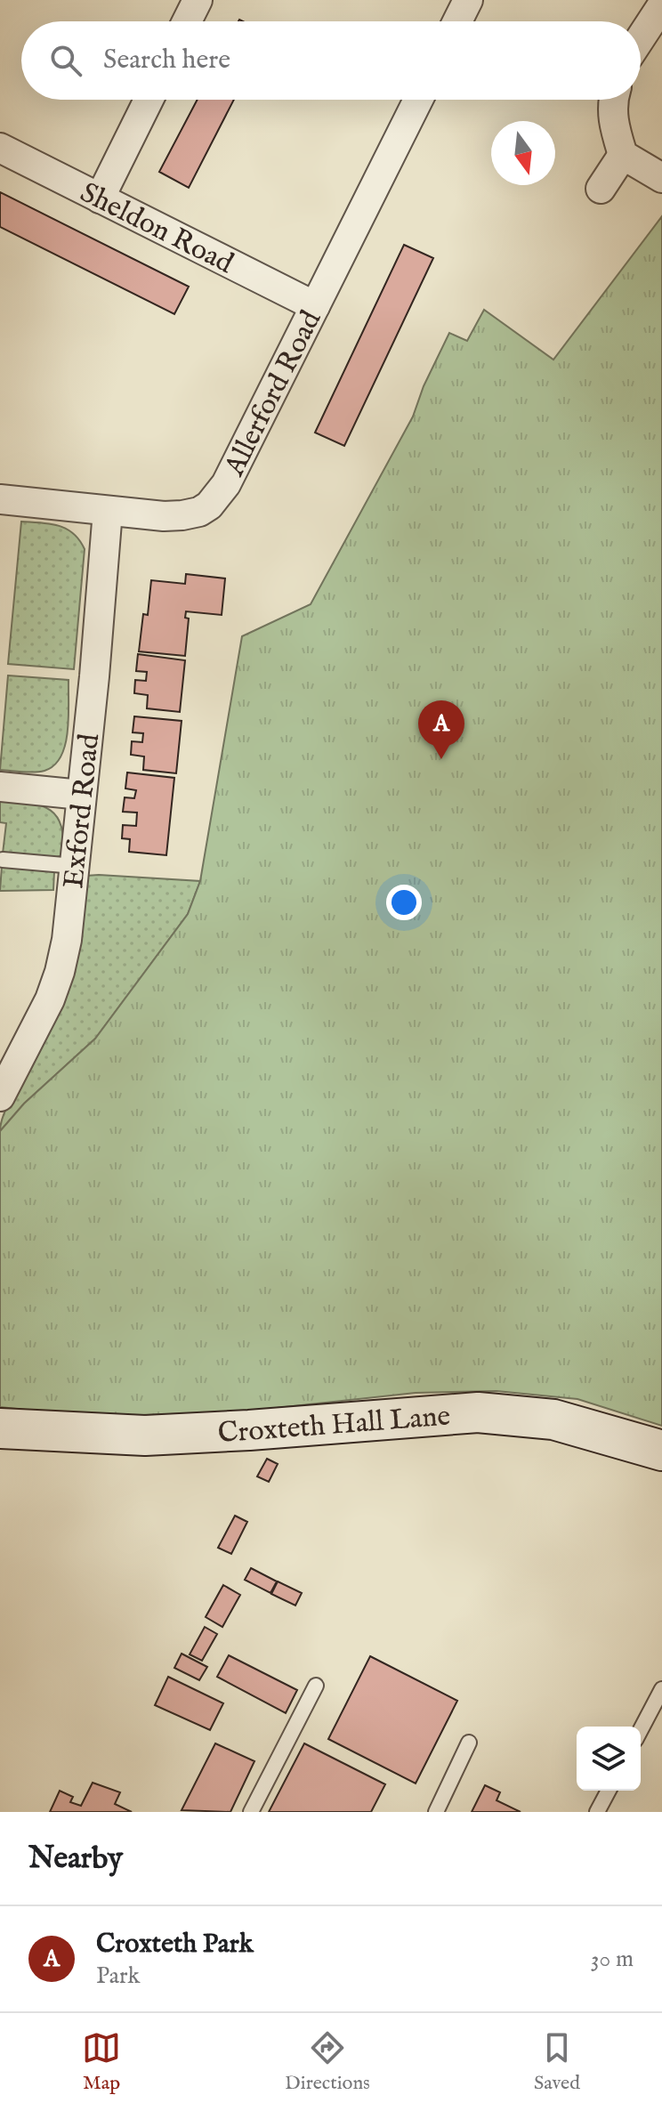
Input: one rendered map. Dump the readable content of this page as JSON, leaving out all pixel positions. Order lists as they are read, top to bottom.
{
  "streets": {
    "street": [
      "Sheldon Road",
      "Allerford Road",
      "Exford Road",
      "Croxteth Hall Lane"
    ]
  },
  "crossings": [
    ["Sheldon Road", "Allerford Road"],
    ["Allerford Road", "Exford Road"]
  ],
  "north": "bottom",
  "page": {
    "search": "Search here",
    "pins": "A",
    "heading": "Nearby",
    "list": [
      {
        "mark": "A",
        "name": "Croxteth Park",
        "note": "Park",
        "value": "30 m"
      }
    ],
    "nav": ["Map", "Directions", "Saved"]
  }
}
